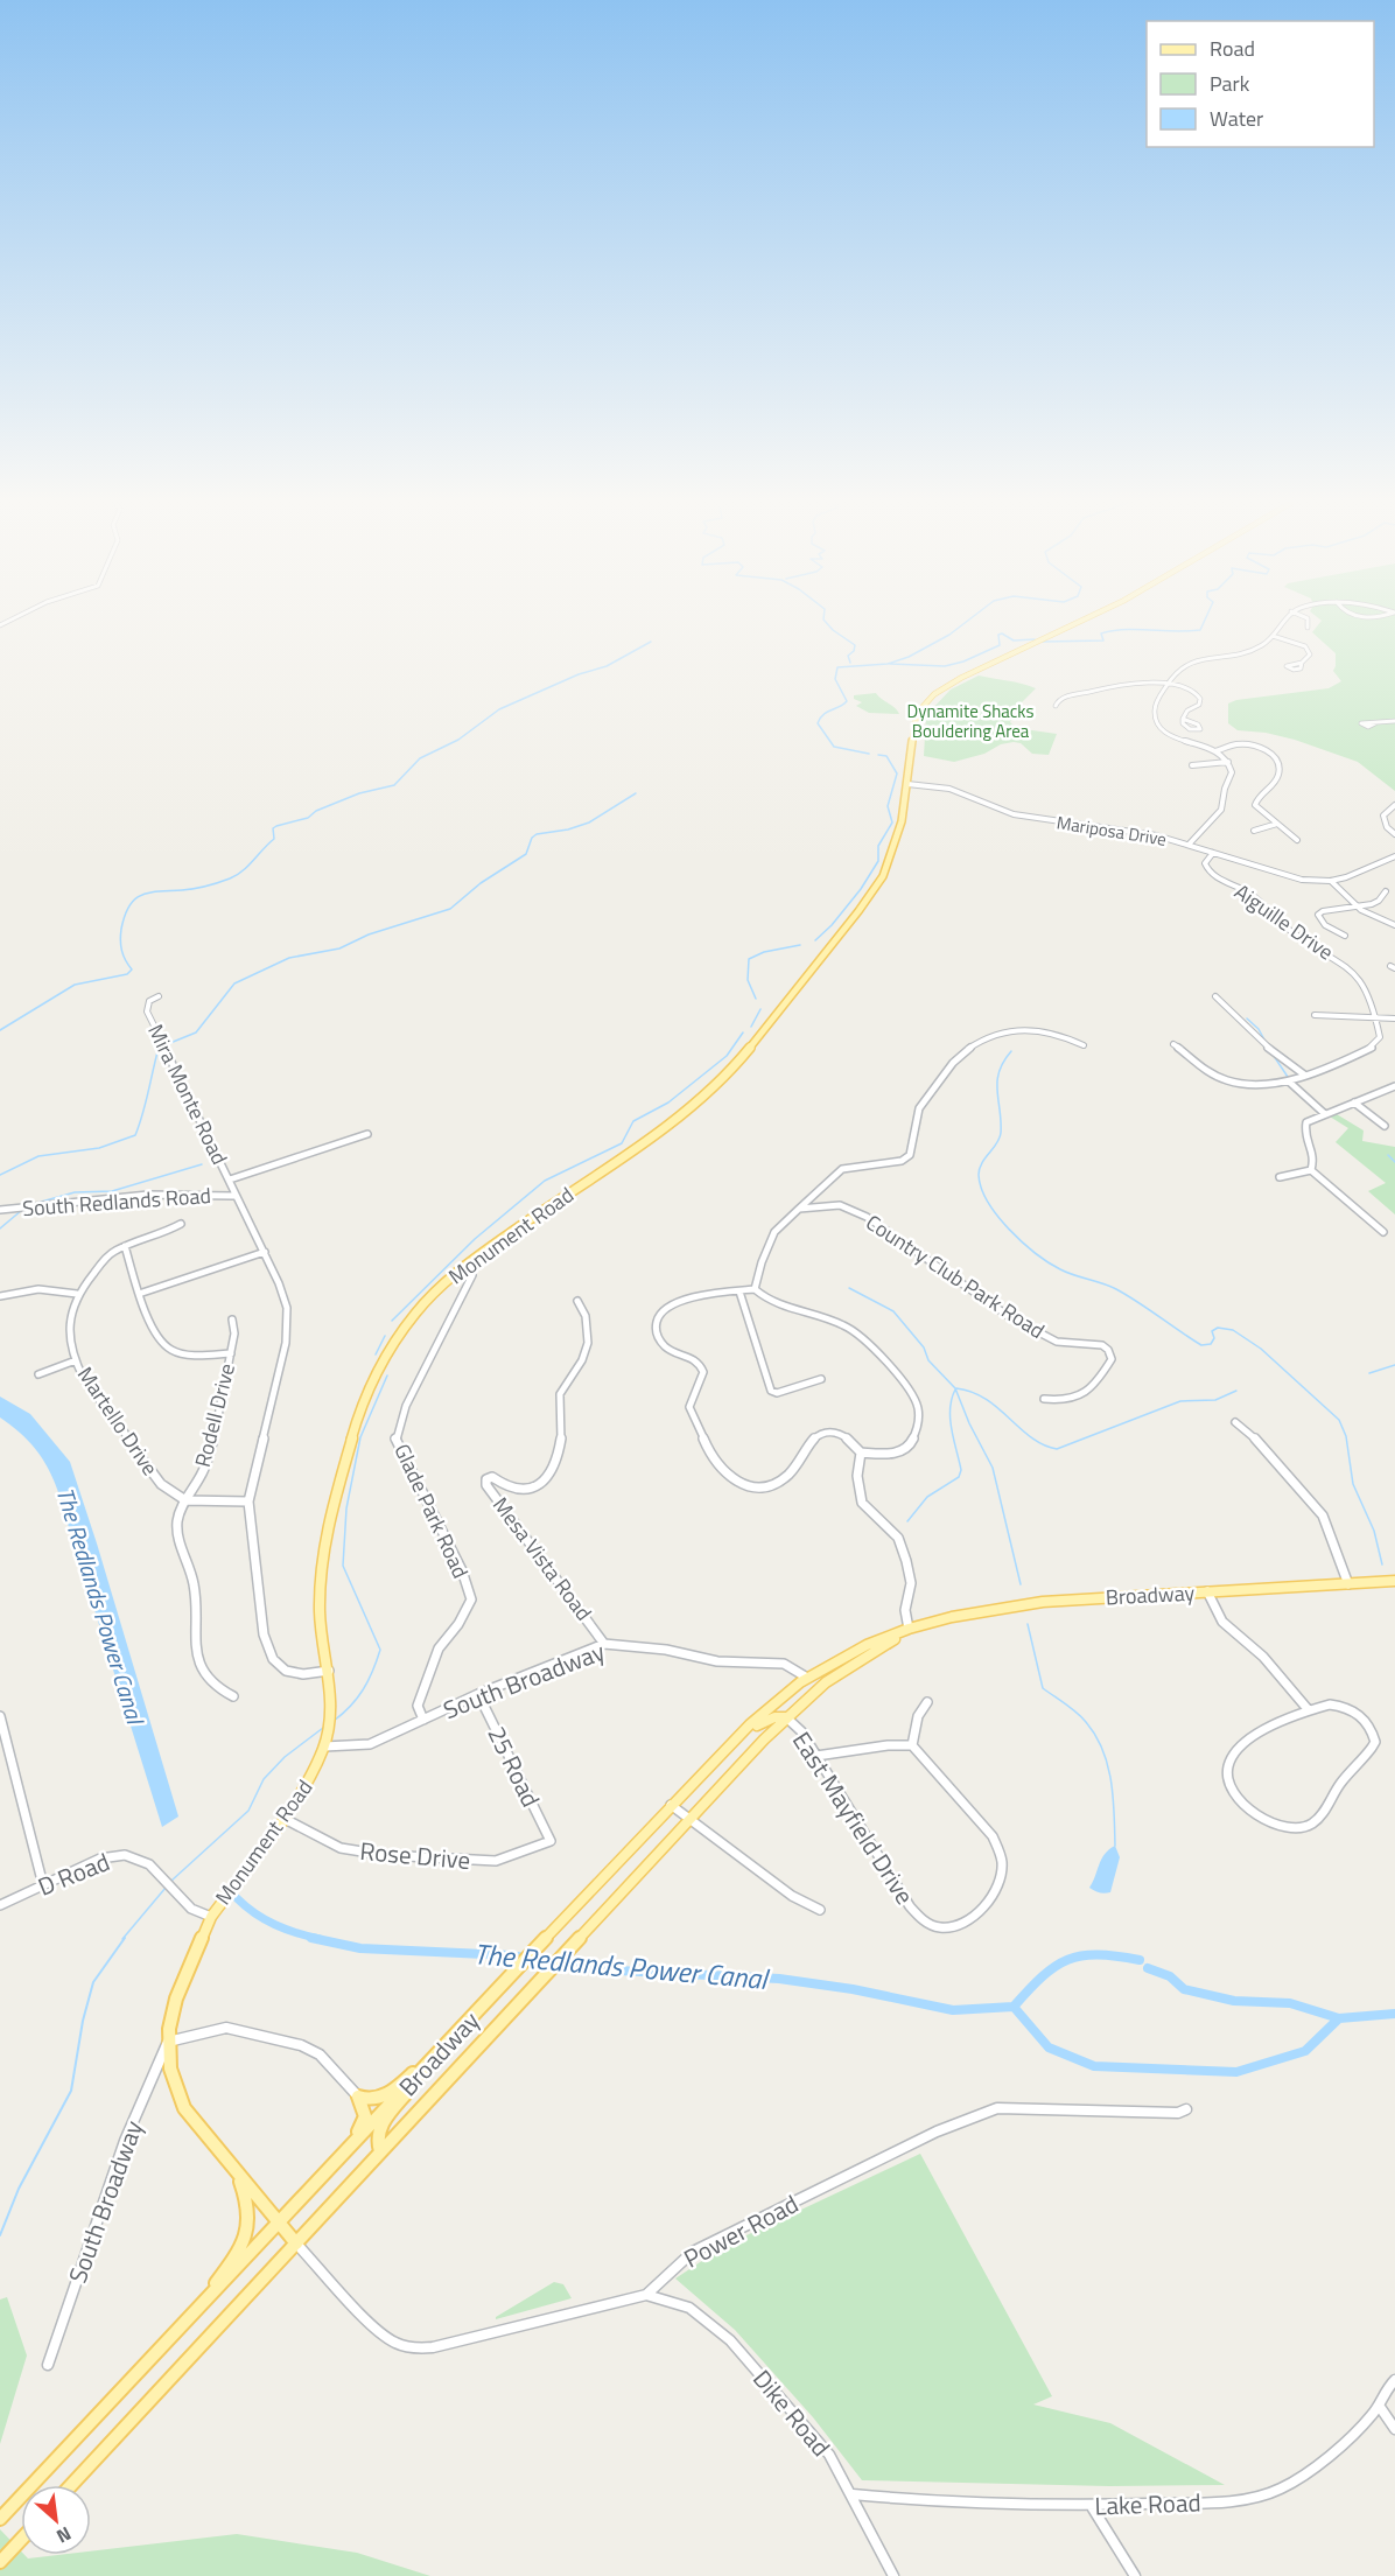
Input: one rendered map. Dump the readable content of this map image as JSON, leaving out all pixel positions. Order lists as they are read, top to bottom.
{
  "streets": {
    "main road": ["Monument Road", "Broadway"],
    "street": [
      "Mariposa Drive",
      "Aiguille Drive",
      "Mira Monte Road",
      "South Redlands Road",
      "Country Club Park Road",
      "Rodell Drive",
      "Martello Drive",
      "Glade Park Road",
      "Mesa Vista Road",
      "South Broadway",
      "25 Road",
      "East Mayfield Drive",
      "Rose Drive",
      "D Road",
      "Power Road",
      "Dike Road",
      "Lake Road"
    ]
  },
  "crossings": [
    ["Mariposa Drive", "Aiguille Drive"],
    ["Mariposa Drive", "Monument Road"],
    ["Mira Monte Road", "South Redlands Road"],
    ["South Redlands Road", "Monument Road"],
    ["Monument Road", "Glade Park Road"],
    ["Monument Road", "Broadway"],
    ["Monument Road", "South Broadway"],
    ["Monument Road", "Rose Drive"],
    ["Monument Road", "D Road"],
    ["Rodell Drive", "Martello Drive"],
    ["Glade Park Road", "South Broadway"],
    ["Mesa Vista Road", "South Broadway"],
    ["Broadway", "South Broadway"],
    ["Broadway", "East Mayfield Drive"],
    ["South Broadway", "25 Road"],
    ["25 Road", "Rose Drive"],
    ["Power Road", "Dike Road"],
    ["Dike Road", "Lake Road"]
  ],
  "water": ["The Redlands Power Canal"],
  "parks": ["Dynamite Shacks Bouldering Area"],
  "legend": ["Road", "Park", "Water"],
  "north": "bottom right"
}
